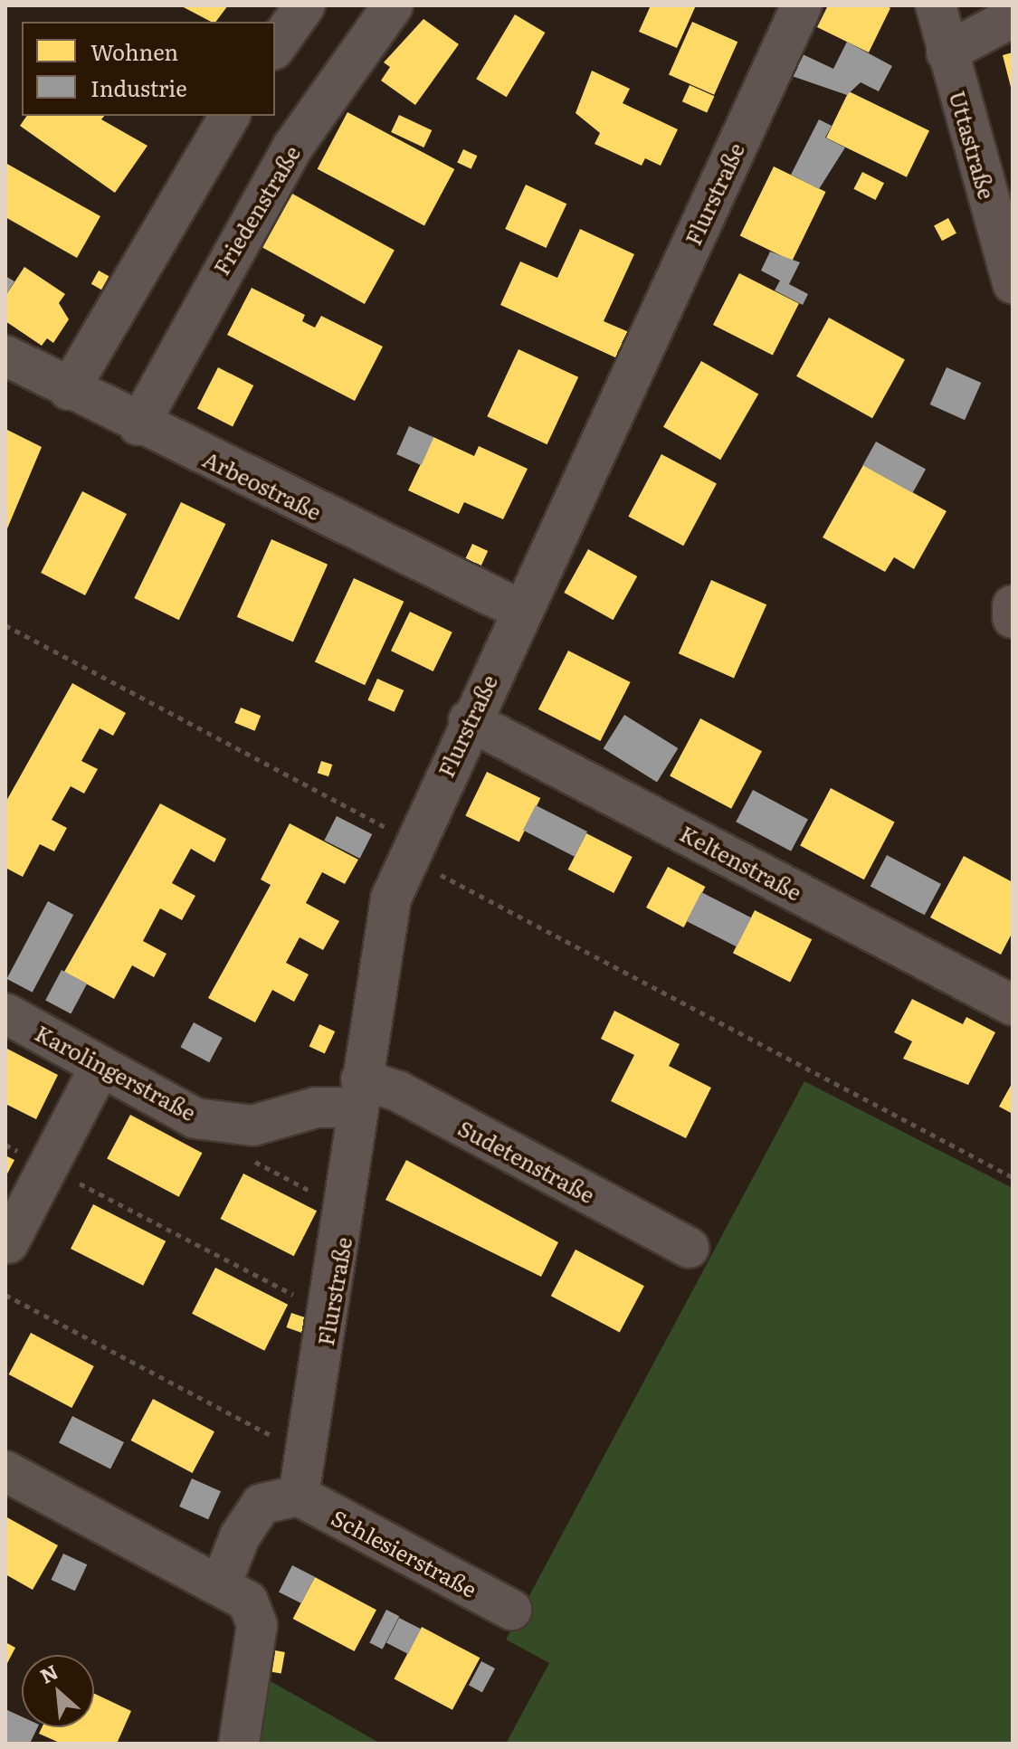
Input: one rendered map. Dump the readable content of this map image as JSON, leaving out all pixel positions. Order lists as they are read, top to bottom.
{
  "streets": {
    "street": [
      "Uttastraße",
      "Flurstraße",
      "Friedenstraße",
      "Arbeostraße",
      "Keltenstraße",
      "Karolingerstraße",
      "Sudetenstraße",
      "Schlesierstraße"
    ]
  },
  "crossings": [
    ["Flurstraße", "Arbeostraße"],
    ["Flurstraße", "Keltenstraße"],
    ["Flurstraße", "Karolingerstraße"],
    ["Flurstraße", "Sudetenstraße"],
    ["Flurstraße", "Schlesierstraße"],
    ["Friedenstraße", "Arbeostraße"],
    ["Karolingerstraße", "Sudetenstraße"]
  ],
  "legend": ["Wohnen", "Industrie"],
  "north": "top left"
}
